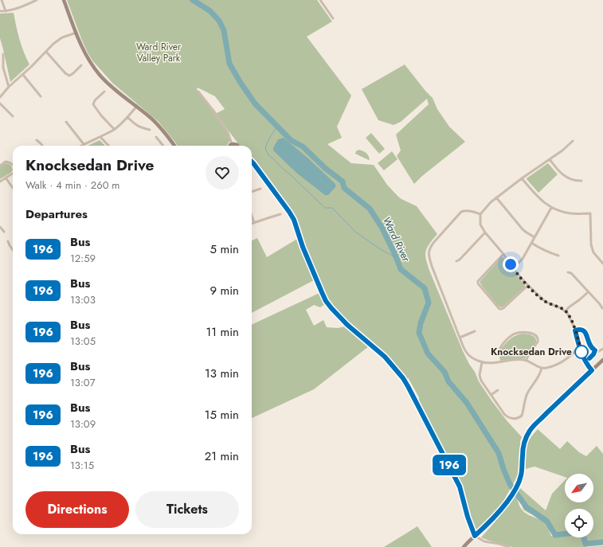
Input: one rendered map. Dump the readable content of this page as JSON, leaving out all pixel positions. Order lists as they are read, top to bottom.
{
  "water": ["Ward River"],
  "parks": ["Ward River Valley Park"],
  "places": ["Knocksedan Drive"],
  "lines": ["bus line 196"],
  "north": "bottom left",
  "page": {
    "on_map": "196",
    "heading": [
      ["Knocksedan Drive", "Walk · 4 min · 260 m"],
      "Departures"
    ],
    "list": [
      {
        "mark": "196",
        "name": "Bus",
        "note": "12:59",
        "value": "5 min"
      },
      {
        "mark": "196",
        "name": "Bus",
        "note": "13:03",
        "value": "9 min"
      },
      {
        "mark": "196",
        "name": "Bus",
        "note": "13:05",
        "value": "11 min"
      },
      {
        "mark": "196",
        "name": "Bus",
        "note": "13:07",
        "value": "13 min"
      },
      {
        "mark": "196",
        "name": "Bus",
        "note": "13:09",
        "value": "15 min"
      },
      {
        "mark": "196",
        "name": "Bus",
        "note": "13:15",
        "value": "21 min"
      }
    ],
    "buttons": ["Directions", "Tickets"]
  }
}
